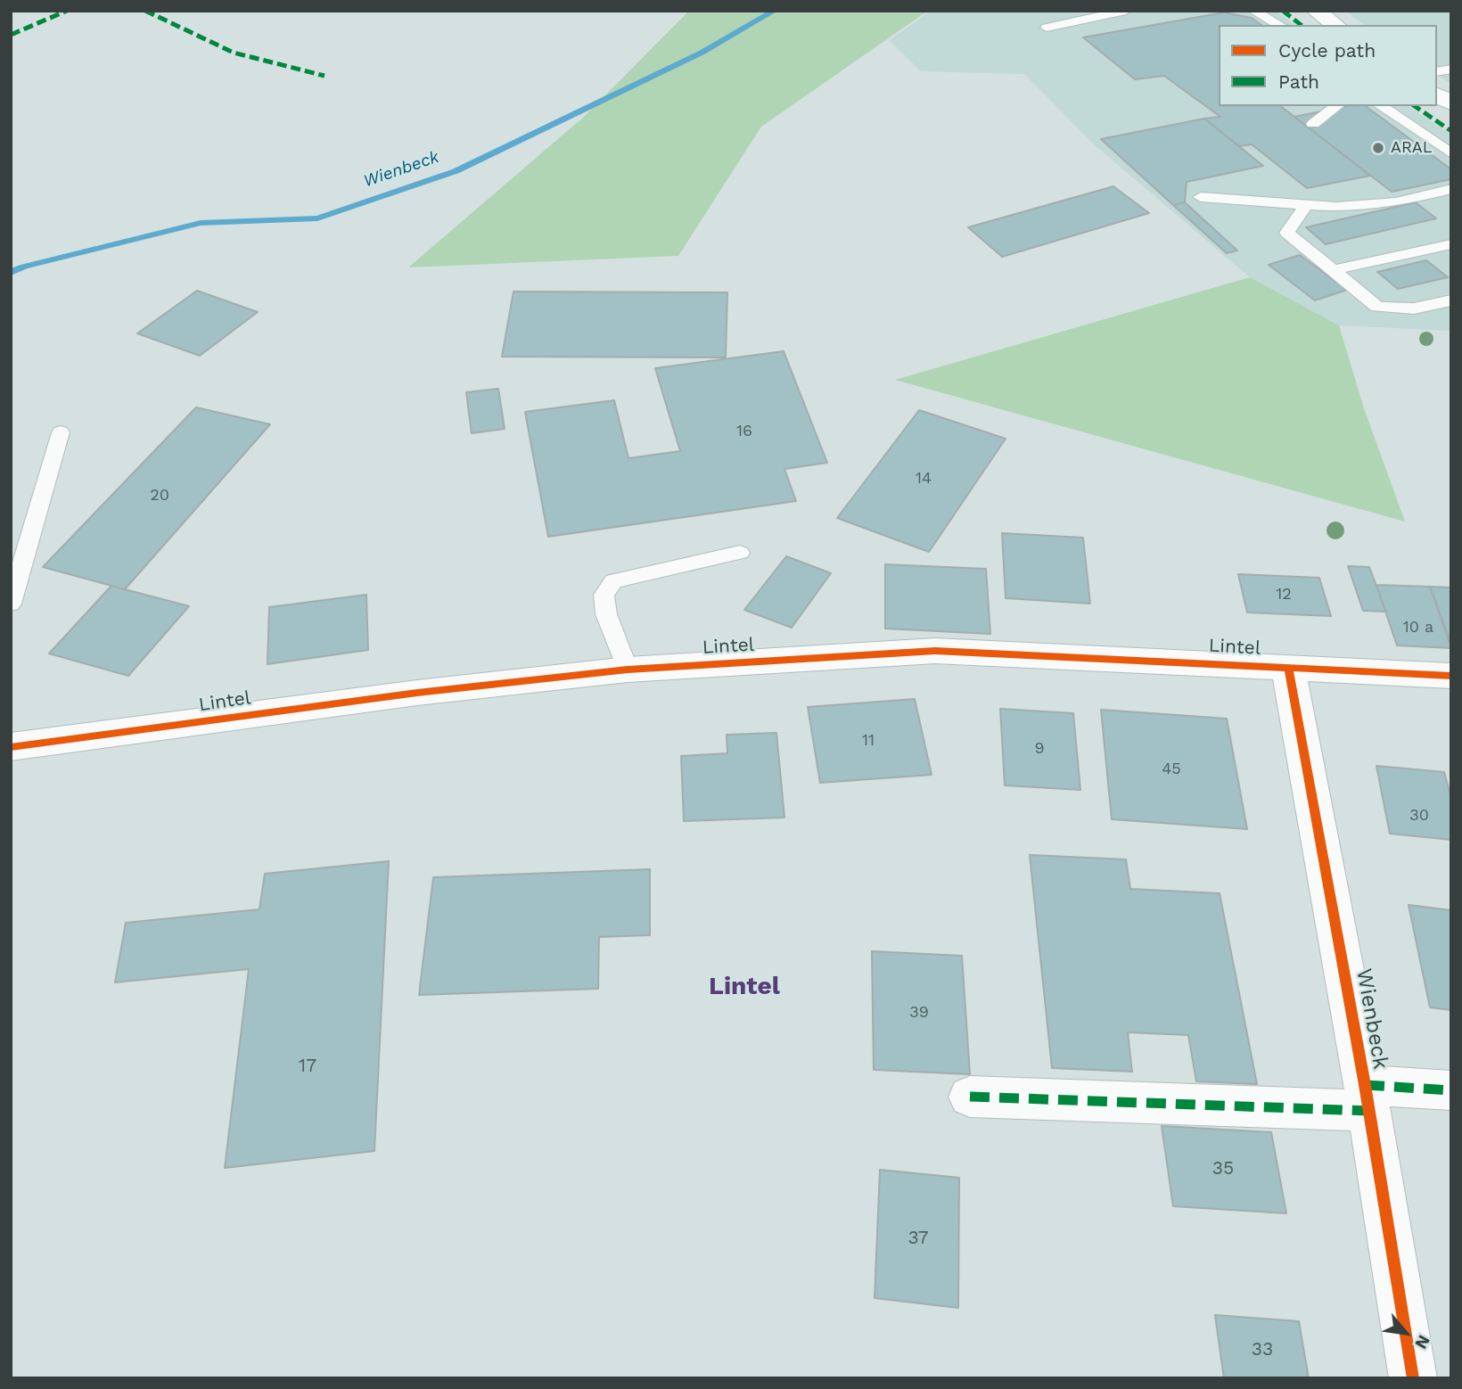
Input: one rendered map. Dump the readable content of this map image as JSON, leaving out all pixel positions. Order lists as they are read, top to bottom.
{
  "streets": {
    "street": ["Lintel", "Wienbeck"]
  },
  "crossings": [
    ["Lintel", "Wienbeck"]
  ],
  "districts": ["Lintel"],
  "water": ["Wienbeck"],
  "places": ["ARAL"],
  "house_numbers": [
    "16",
    "14",
    "20",
    "12",
    "10 a",
    "11",
    "9",
    "45",
    "30",
    "39",
    "17",
    "35",
    "37",
    "33"
  ],
  "legend": ["Cycle path", "Path"],
  "north": "bottom right"
}
